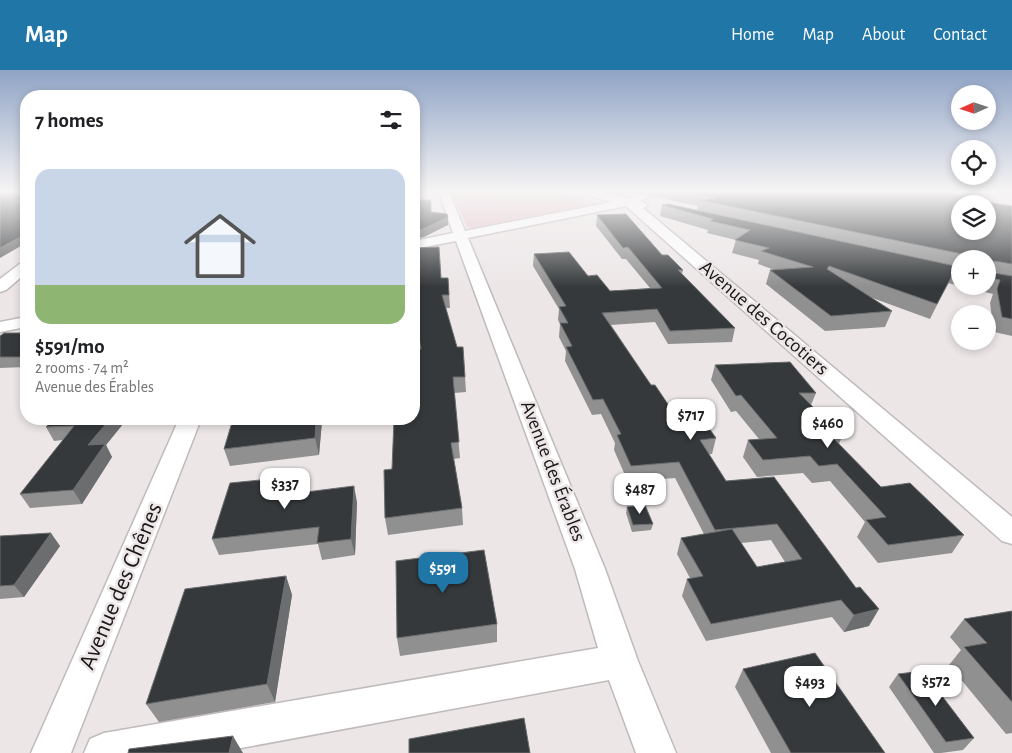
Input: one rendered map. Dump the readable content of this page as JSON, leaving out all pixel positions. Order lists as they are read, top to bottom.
{
  "streets": {
    "street": ["Avenue des Cocotiers", "Avenue des Érables", "Avenue des Chênes"]
  },
  "north": "left",
  "page": {
    "header": "Map",
    "nav": [
      "Home",
      "Map",
      "About",
      "Contact"
    ],
    "map_buttons": ["+", "−"],
    "heading": "7 homes",
    "list": [
      {
        "name": "$591/mo",
        "note": "2 rooms · 74 m² · Avenue des Érables"
      }
    ],
    "price": [
      "$717",
      "$460",
      "$337",
      "$487",
      "$591",
      "$572",
      "$493"
    ]
  }
}
